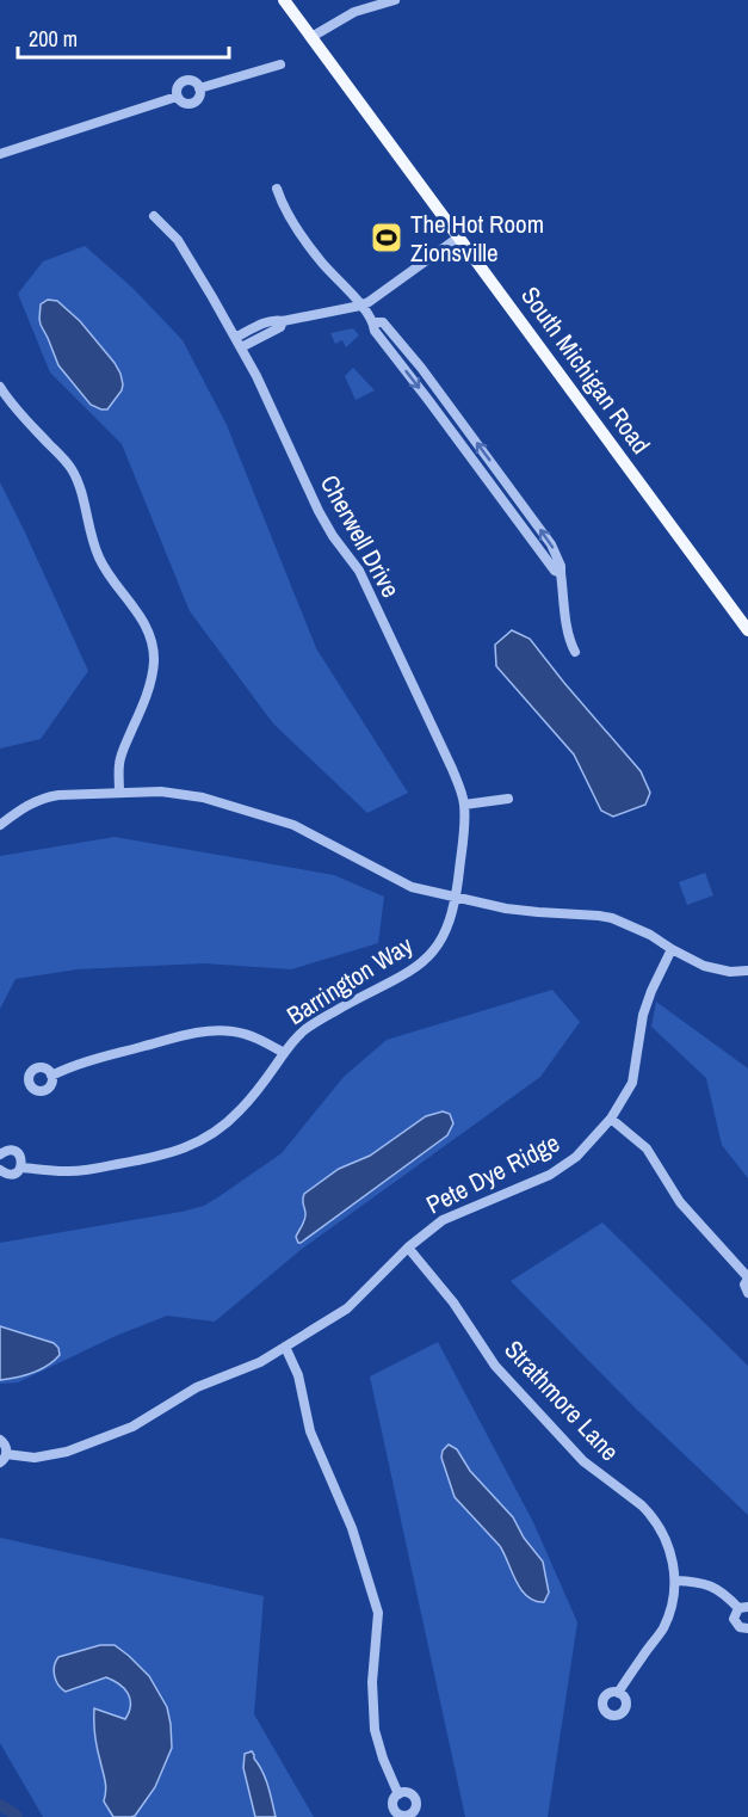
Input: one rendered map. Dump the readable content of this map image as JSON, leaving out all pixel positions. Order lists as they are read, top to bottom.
{
  "streets": {
    "main road": ["South Michigan Road"],
    "street": [
      "Cherwell Drive",
      "Barrington Way",
      "Pete Dye Ridge",
      "Strathmore Lane"
    ]
  },
  "crossings": [
    ["Cherwell Drive", "Barrington Way"],
    ["Pete Dye Ridge", "Strathmore Lane"]
  ],
  "places": {
    "sports": ["The Hot Room Zionsville"]
  },
  "scale_bar": "200 m"
}
